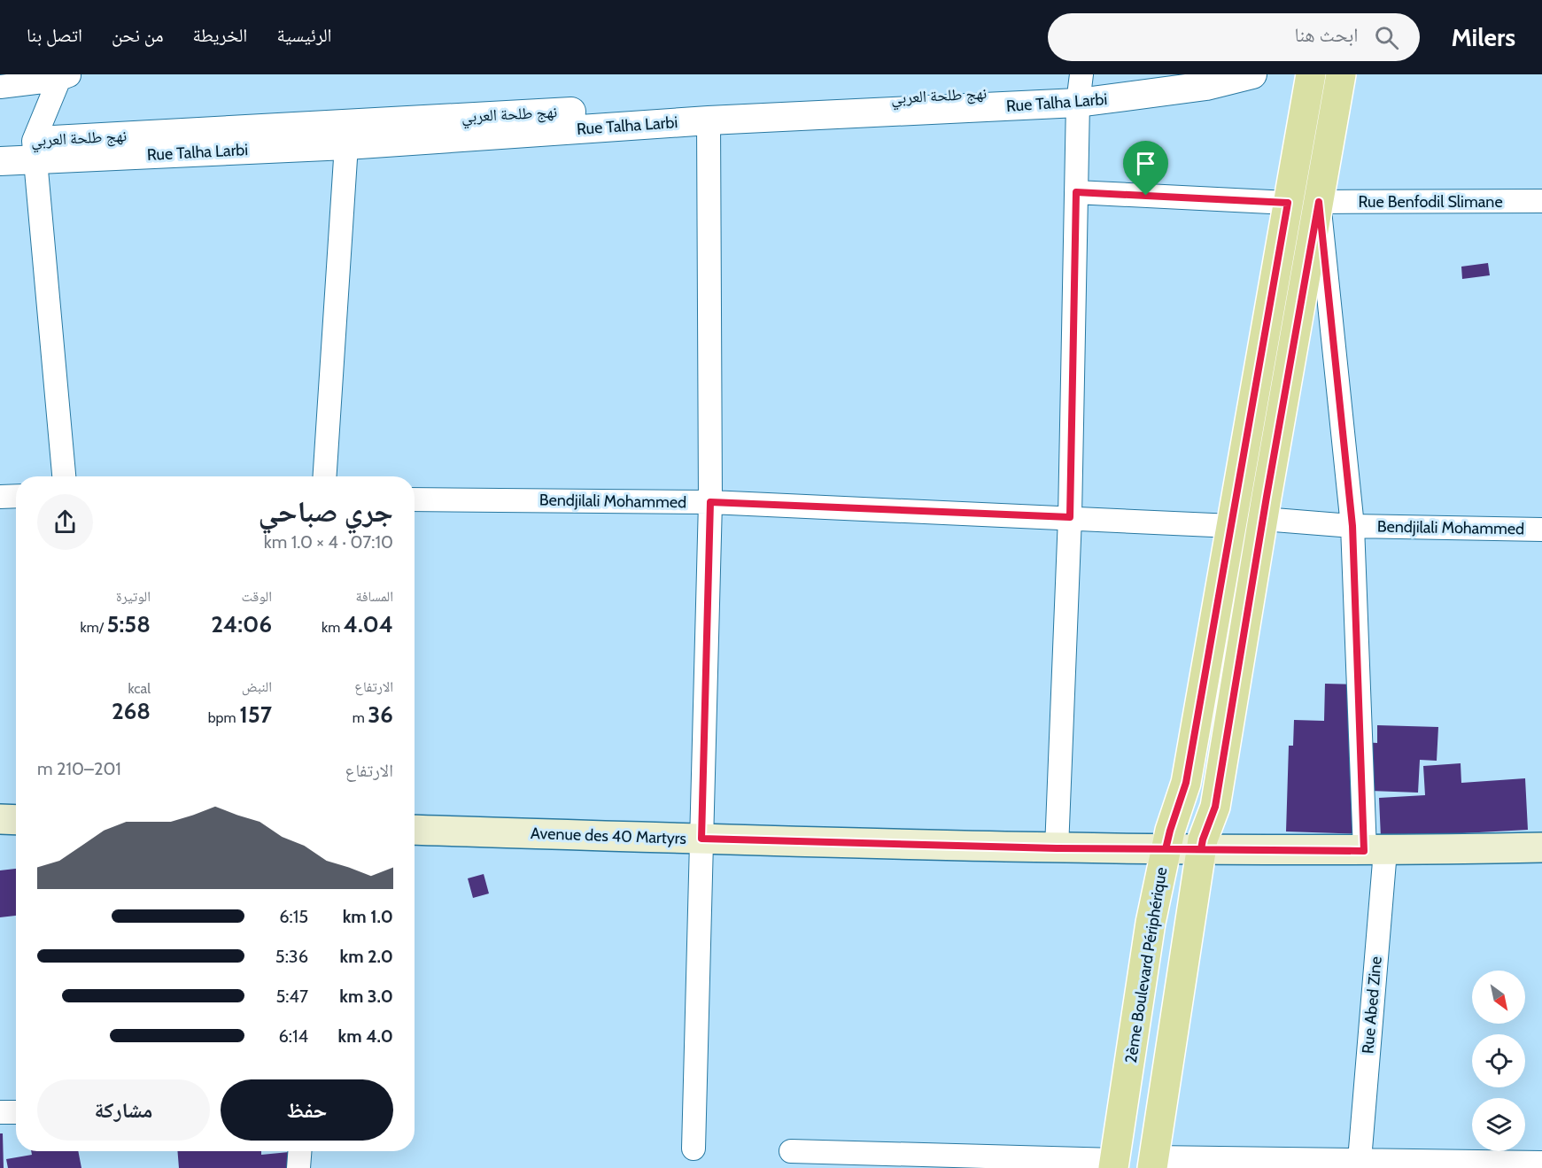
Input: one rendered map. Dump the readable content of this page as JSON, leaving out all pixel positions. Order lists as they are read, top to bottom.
{
  "streets": {
    "main road": ["Avenue des 40 Martyrs", "2ème Boulevard Périphérique"],
    "street": [
      "نهج طلحة العربي",
      "Rue Talha Larbi",
      "Rue Benfodil Slimane",
      "Bendjilali Mohammed",
      "Rue Abed Zine"
    ]
  },
  "crossings": [
    ["نهج طلحة العربي", "Rue Talha Larbi"],
    ["Rue Benfodil Slimane", "Rue Abed Zine"],
    ["Bendjilali Mohammed", "2ème Boulevard Périphérique"],
    ["Bendjilali Mohammed", "Rue Abed Zine"],
    ["Avenue des 40 Martyrs", "2ème Boulevard Périphérique"],
    ["Avenue des 40 Martyrs", "Rue Abed Zine"]
  ],
  "north": "bottom right",
  "page": {
    "header": "Milers",
    "search": "ابحث هنا",
    "nav": [
      "الرئيسية",
      "الخريطة",
      "من نحن",
      "اتصل بنا"
    ],
    "heading": ["جري صباحي", "07:10 · 4 × 1.0 km"],
    "stats": [
      ["المسافة", "4.04 km"],
      ["الوقت", "24:06"],
      ["الوتيرة", "5:58 /km"],
      ["الارتفاع", "36 m"],
      ["النبض", "157 bpm"],
      ["kcal", "268"]
    ],
    "chart": ["الارتفاع", "201–210 m"],
    "list": [
      {
        "name": "1.0 km",
        "note": "6:15"
      },
      {
        "name": "2.0 km",
        "note": "5:36"
      },
      {
        "name": "3.0 km",
        "note": "5:47"
      },
      {
        "name": "4.0 km",
        "note": "6:14"
      }
    ],
    "buttons": ["حفظ", "مشاركة"]
  }
}
